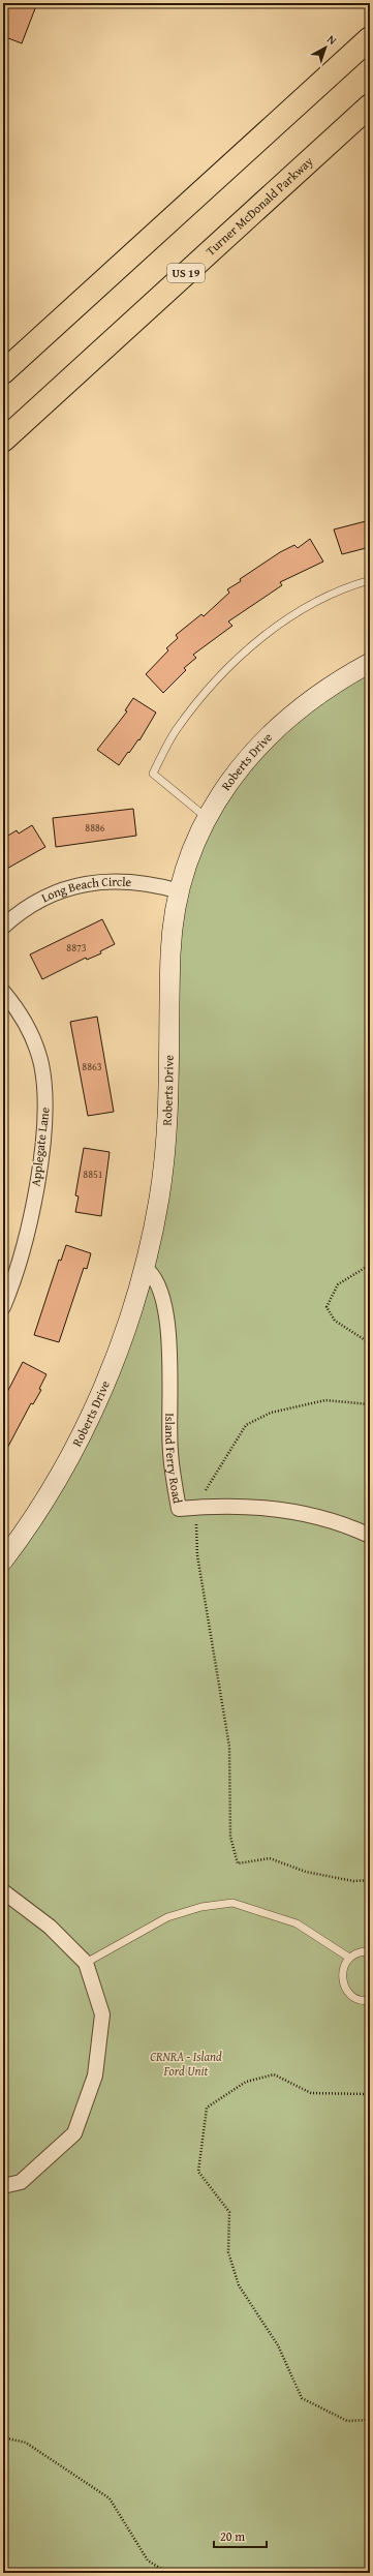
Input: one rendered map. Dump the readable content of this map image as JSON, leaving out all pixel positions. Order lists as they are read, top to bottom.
{
  "streets": {
    "highway": ["Turner McDonald Parkway", "US 19"],
    "street": [
      "Roberts Drive",
      "Long Beach Circle",
      "Applegate Lane",
      "Island Ferry Road"
    ]
  },
  "crossings": [
    ["Roberts Drive", "Long Beach Circle"],
    ["Roberts Drive", "Island Ferry Road"]
  ],
  "parks": ["CRNRA - Island Ford Unit"],
  "house_numbers": [
    "8886",
    "8873",
    "8863",
    "8851"
  ],
  "scale_bar": "20 m",
  "north": "top right"
}
